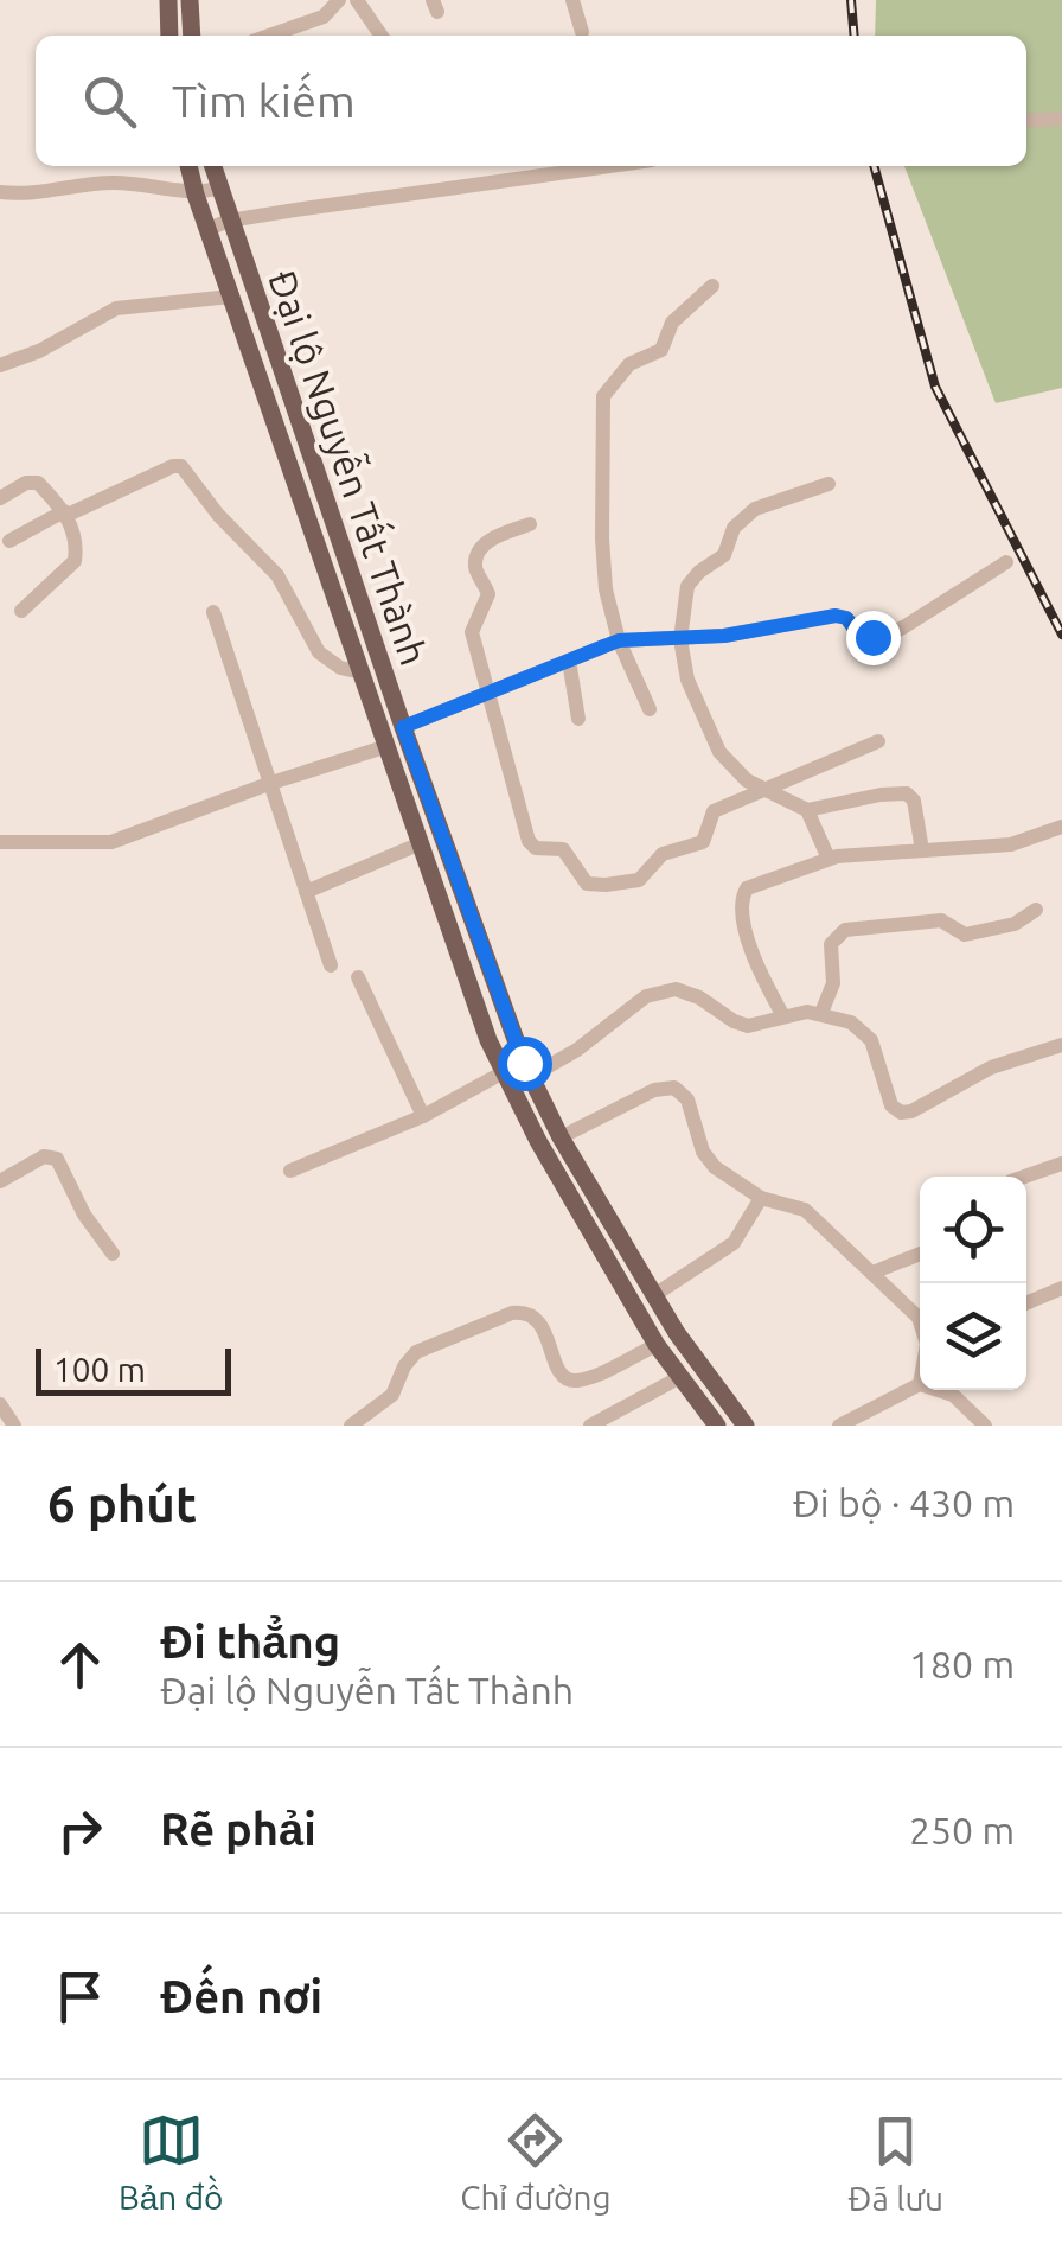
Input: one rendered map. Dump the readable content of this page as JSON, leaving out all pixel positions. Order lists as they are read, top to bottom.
{
  "streets": {
    "main road": ["Đại lộ Nguyễn Tất Thành"]
  },
  "scale_bar": "100 m",
  "page": {
    "search": "Tìm kiếm",
    "scale": "100 m",
    "heading": ["6 phút", "Đi bộ · 430 m"],
    "list": [
      ["Đi thẳng", "Đại lộ Nguyễn Tất Thành", "180 m"],
      ["Rẽ phải", "250 m"],
      "Đến nơi"
    ],
    "nav": ["Bản đồ", "Chỉ đường", "Đã lưu"]
  }
}
